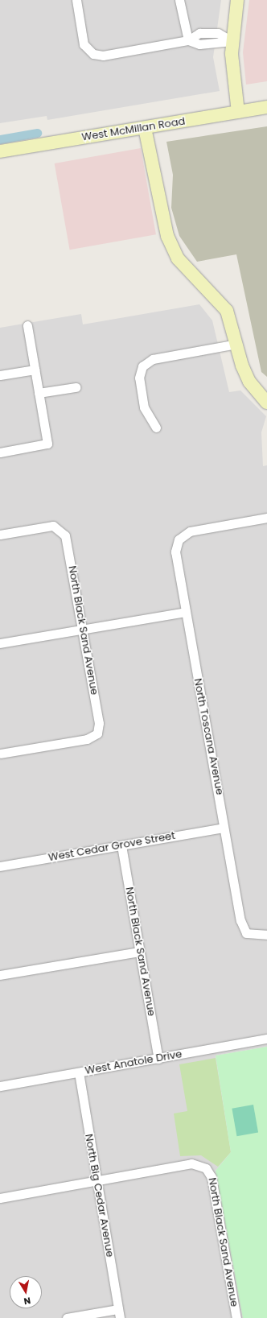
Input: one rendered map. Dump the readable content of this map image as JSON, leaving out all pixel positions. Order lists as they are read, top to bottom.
{
  "streets": {
    "street": [
      "West McMillan Road",
      "North Black Sand Avenue",
      "North Toscana Avenue",
      "West Cedar Grove Street",
      "West Anatole Drive",
      "North Big Cedar Avenue"
    ]
  },
  "crossings": [
    ["North Black Sand Avenue", "West Cedar Grove Street"],
    ["North Black Sand Avenue", "West Anatole Drive"],
    ["North Black Sand Avenue", "North Big Cedar Avenue"],
    ["North Toscana Avenue", "West Cedar Grove Street"],
    ["West Anatole Drive", "North Big Cedar Avenue"]
  ],
  "north": "bottom"
}
